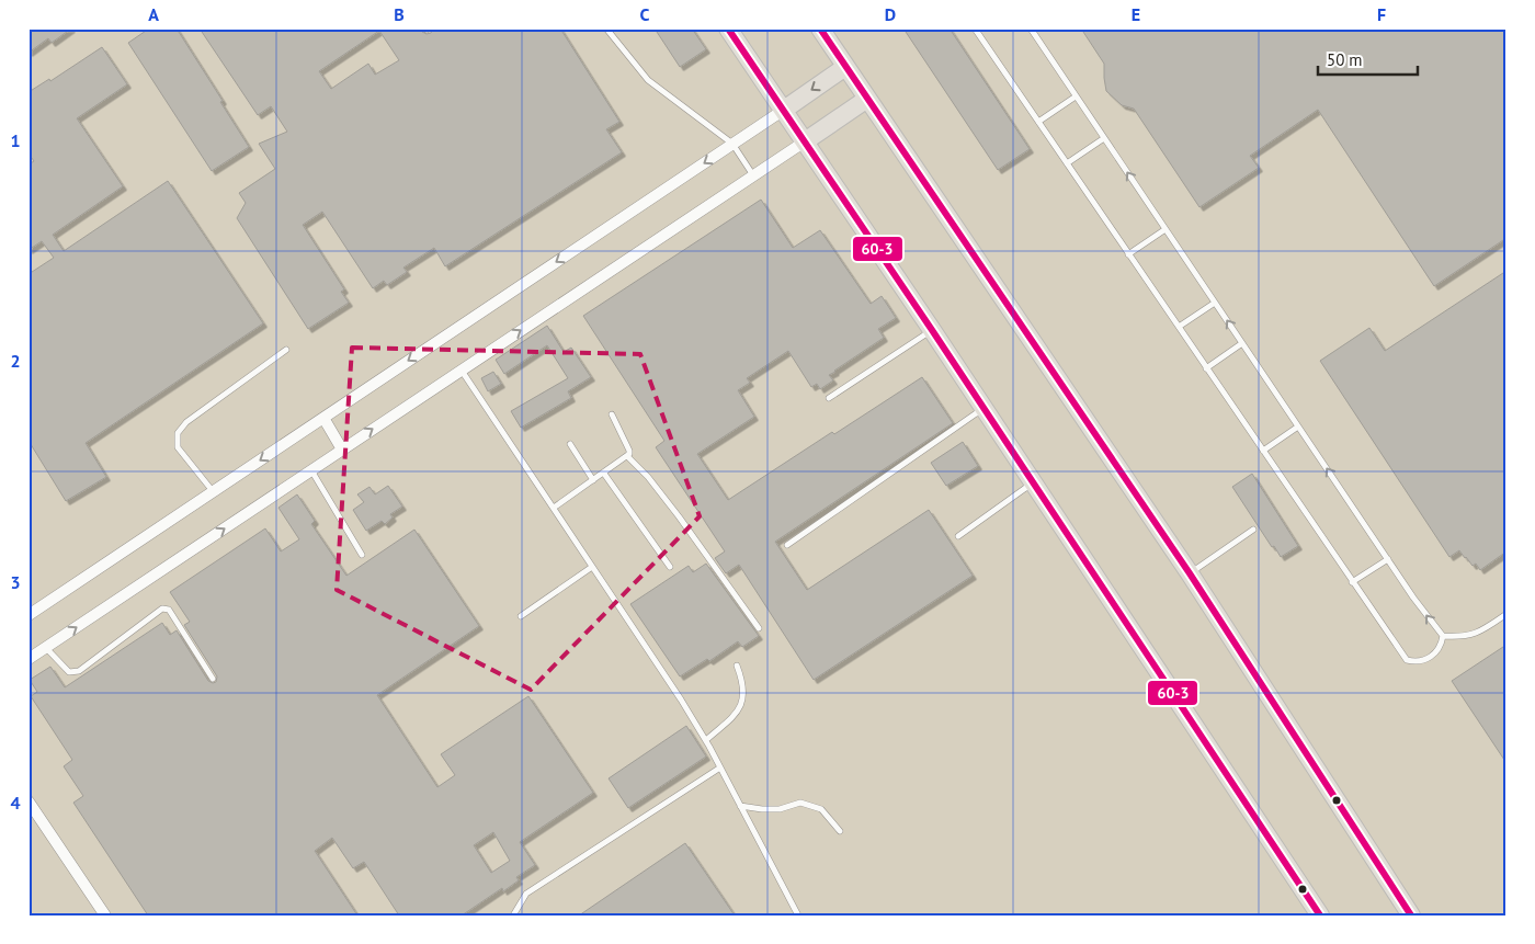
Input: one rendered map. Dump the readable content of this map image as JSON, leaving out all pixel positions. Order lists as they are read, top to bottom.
{
  "lines": ["transit line 60-3"],
  "scale_bar": "50 m",
  "grid": {
    "columns": [
      "A",
      "B",
      "C",
      "D",
      "E",
      "F"
    ],
    "rows": [
      "1",
      "2",
      "3",
      "4"
    ]
  }
}
